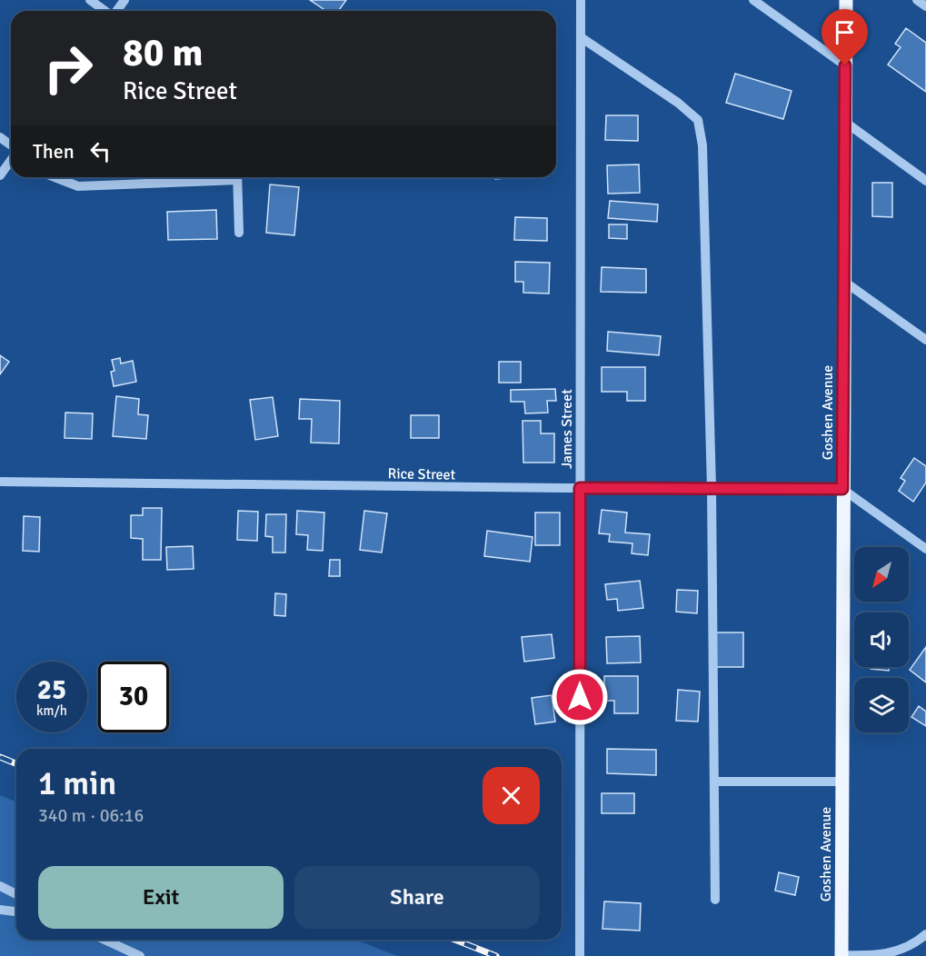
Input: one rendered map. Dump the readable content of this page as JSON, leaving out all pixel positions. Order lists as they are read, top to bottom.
{
  "streets": {
    "main road": ["Goshen Avenue"],
    "street": ["James Street", "Rice Street"]
  },
  "crossings": [
    ["Goshen Avenue", "Rice Street"],
    ["James Street", "Rice Street"]
  ],
  "north": "bottom left",
  "page": {
    "turn": ["80 m", "Rice Street"],
    "then": "Then",
    "speed": "25 km/h",
    "limit": "30",
    "heading": ["1 min", "340 m · 06:16"],
    "buttons": ["Exit", "Share"]
  }
}
